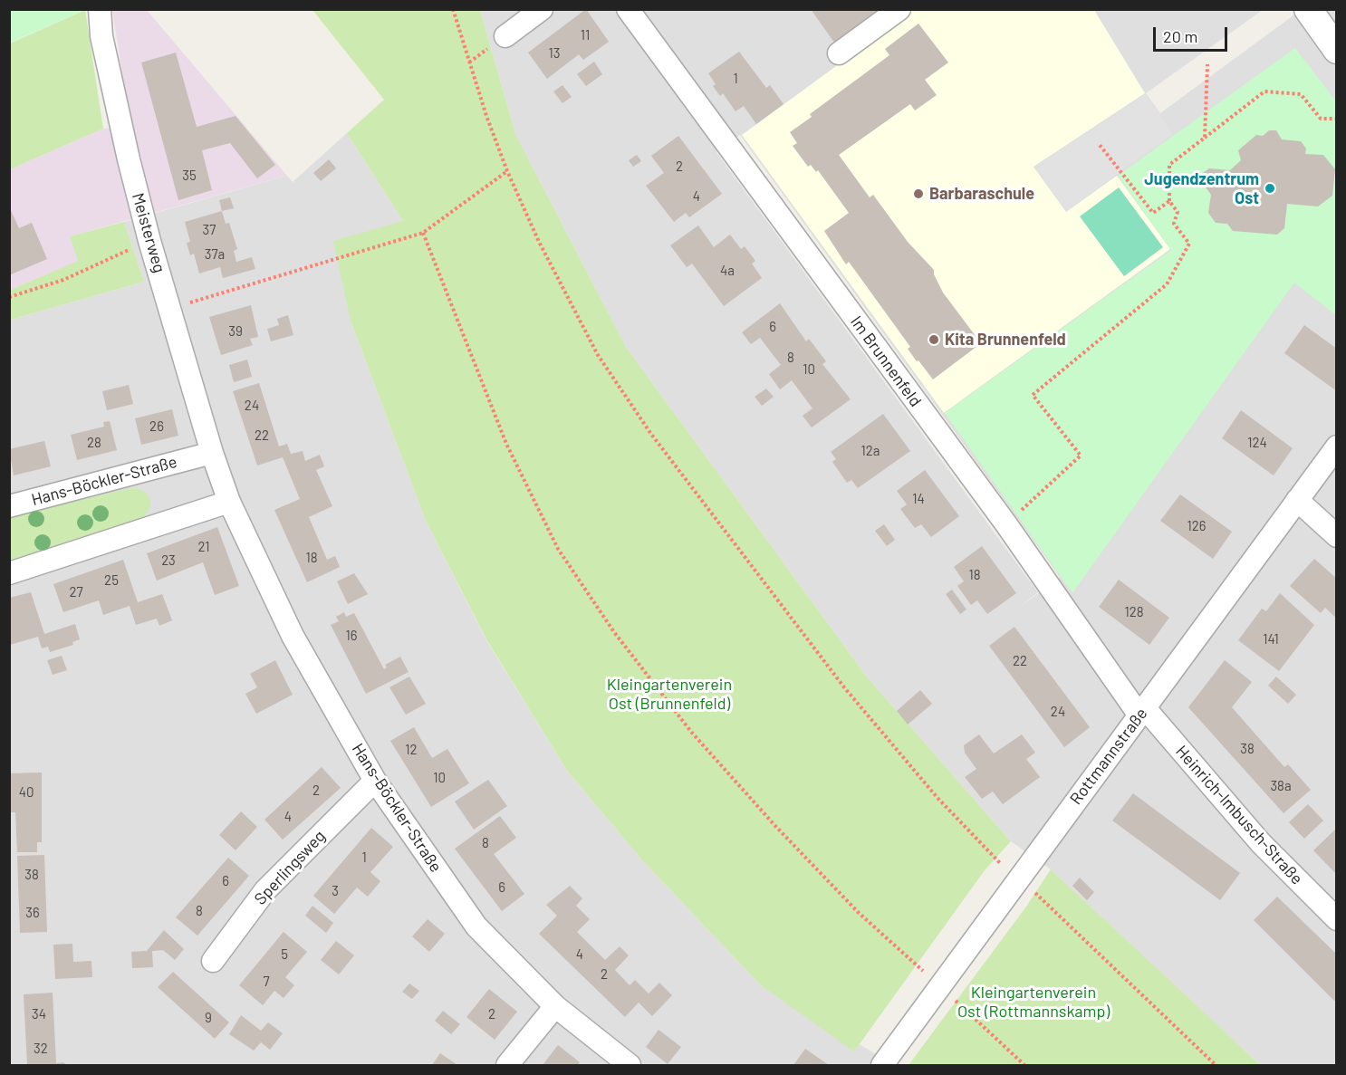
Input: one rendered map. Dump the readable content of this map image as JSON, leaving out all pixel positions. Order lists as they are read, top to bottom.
{
  "streets": {
    "street": [
      "Meisterweg",
      "Im Brunnenfeld",
      "Hans-Böckler-Straße",
      "Rottmannstraße",
      "Heinrich-Imbusch-Straße",
      "Sperlingsweg"
    ]
  },
  "crossings": [
    ["Meisterweg", "Hans-Böckler-Straße"],
    ["Im Brunnenfeld", "Rottmannstraße"],
    ["Im Brunnenfeld", "Heinrich-Imbusch-Straße"],
    ["Hans-Böckler-Straße", "Sperlingsweg"],
    ["Rottmannstraße", "Heinrich-Imbusch-Straße"]
  ],
  "parks": ["Kleingartenverein Ost (Brunnenfeld)", "Kleingartenverein Ost (Rottmannskamp)"],
  "places": ["Jugendzentrum Ost", "Barbaraschule", "Kita Brunnenfeld"],
  "house_numbers": [
    "11",
    "13",
    "1",
    "2",
    "35",
    "4",
    "37",
    "37a",
    "4a",
    "6",
    "39",
    "8",
    "10",
    "24",
    "26",
    "22",
    "28",
    "124",
    "12a",
    "14",
    "126",
    "21",
    "18",
    "23",
    "18",
    "25",
    "27",
    "128",
    "16",
    "141",
    "22",
    "24",
    "38",
    "12",
    "10",
    "38a",
    "2",
    "40",
    "4",
    "8",
    "1",
    "38",
    "6",
    "6",
    "3",
    "8",
    "36",
    "5",
    "4",
    "2",
    "7",
    "34",
    "2",
    "9",
    "32"
  ],
  "scale_bar": "20 m"
}
